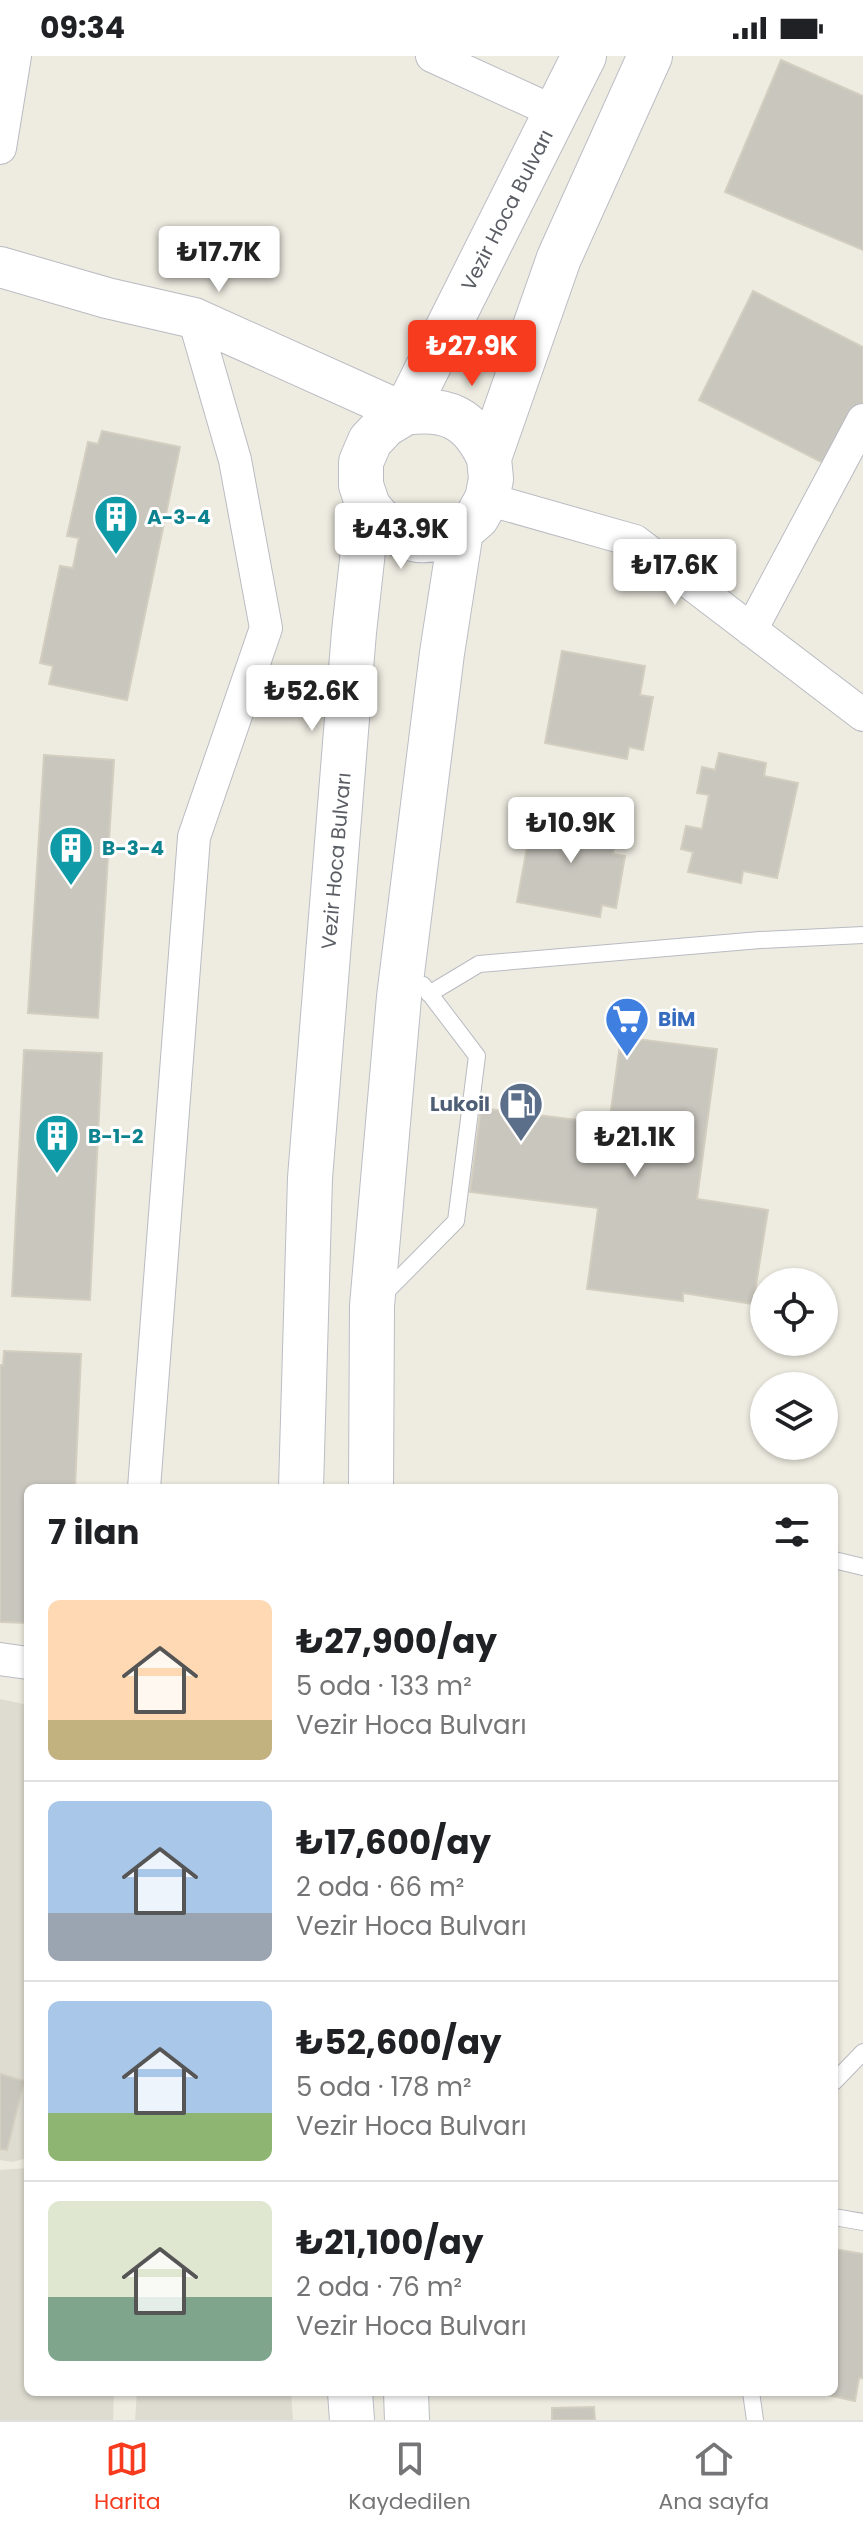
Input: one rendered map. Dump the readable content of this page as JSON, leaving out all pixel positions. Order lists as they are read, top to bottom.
{
  "streets": {
    "main road": ["Vezir Hoca Bulvarı"]
  },
  "places": {
    "building": ["A-3-4", "B-3-4", "B-1-2"],
    "supermarket": ["BİM"],
    "fuel station": ["Lukoil"]
  },
  "page": {
    "status": "09:34",
    "price": [
      "₺17.7K",
      "₺27.9K",
      "₺43.9K",
      "₺17.6K",
      "₺52.6K",
      "₺10.9K",
      "₺21.1K"
    ],
    "heading": "7 ilan",
    "list": [
      {
        "name": "₺27,900/ay",
        "note": "5 oda · 133 m² · Vezir Hoca Bulvarı"
      },
      {
        "name": "₺17,600/ay",
        "note": "2 oda · 66 m² · Vezir Hoca Bulvarı"
      },
      {
        "name": "₺52,600/ay",
        "note": "5 oda · 178 m² · Vezir Hoca Bulvarı"
      },
      {
        "name": "₺21,100/ay",
        "note": "2 oda · 76 m² · Vezir Hoca Bulvarı"
      }
    ],
    "tabs": ["Harita", "Kaydedilen", "Ana sayfa"]
  }
}
